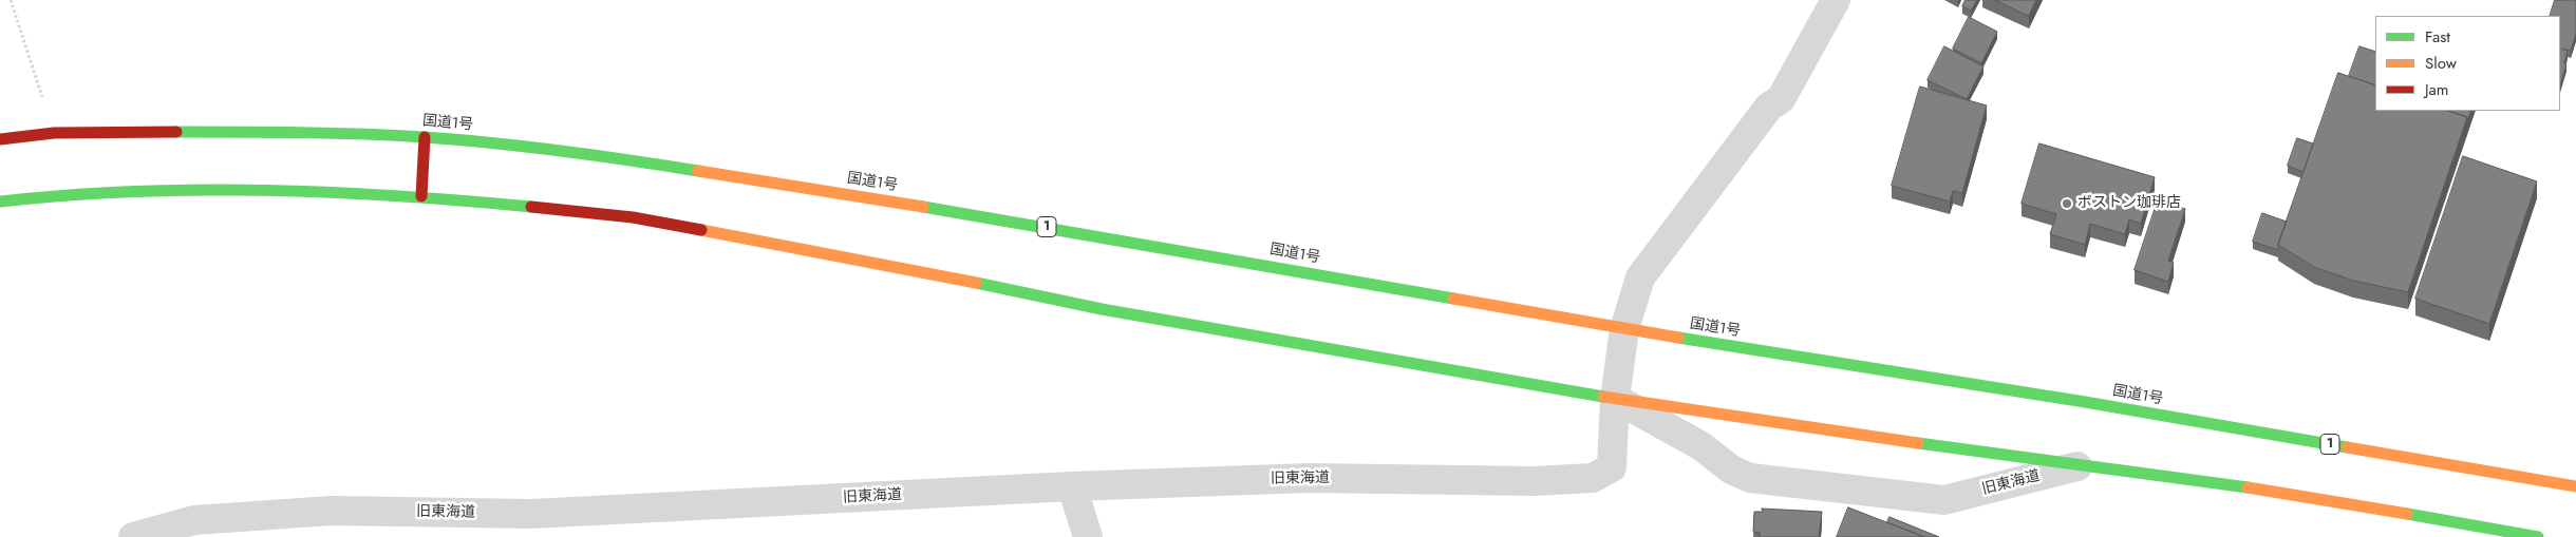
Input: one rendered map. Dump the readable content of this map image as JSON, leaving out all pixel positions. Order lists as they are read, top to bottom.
{
  "streets": {
    "highway": ["国道1号", "1"],
    "street": ["旧東海道"]
  },
  "places": ["ボストン珈琲店"],
  "legend": ["Fast", "Slow", "Jam"]
}
